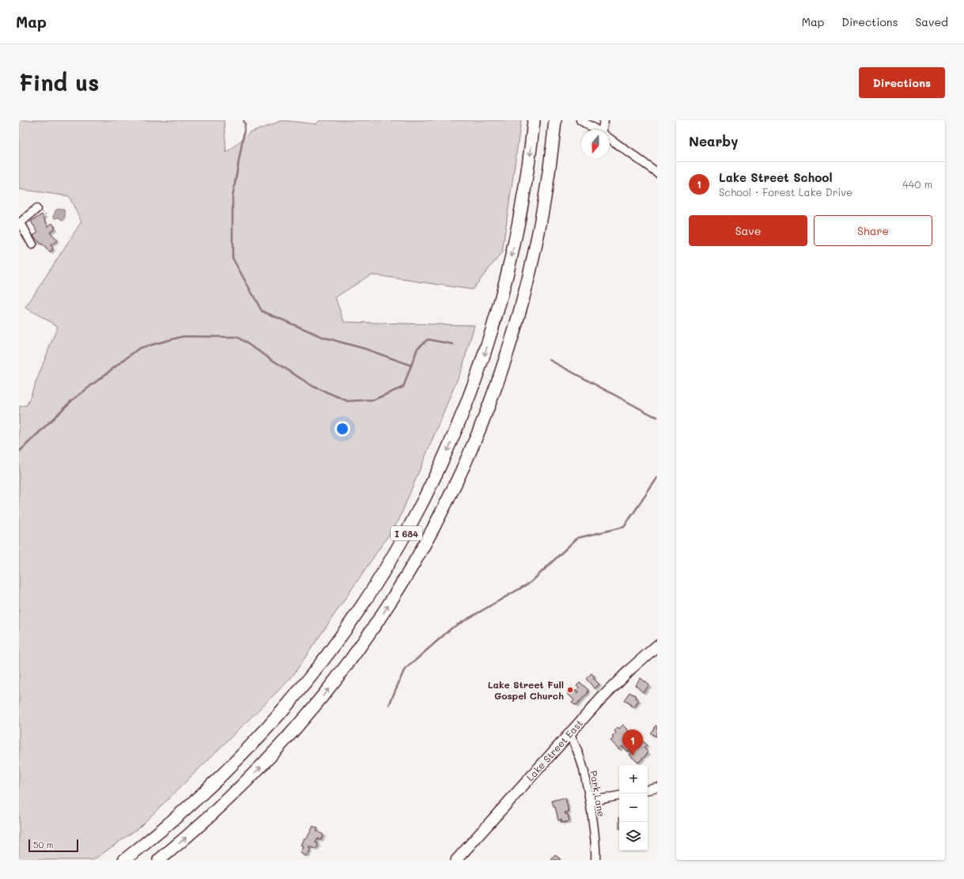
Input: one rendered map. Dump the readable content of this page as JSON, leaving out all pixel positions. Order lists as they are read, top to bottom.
{
  "streets": {
    "highway": ["I 684"],
    "main road": ["Lake Street East"],
    "street": ["Park Lane"]
  },
  "crossings": [
    ["Lake Street East", "Park Lane"]
  ],
  "places": ["Lake Street Full Gospel Church"],
  "scale_bar": "50 m",
  "north": "bottom",
  "page": {
    "header": "Map",
    "nav": ["Map", "Directions", "Saved"],
    "buttons": [
      "Directions",
      ["Save", "Share"]
    ],
    "title": "Find us",
    "heading": "Nearby",
    "list": [
      {
        "mark": "1",
        "name": "Lake Street School",
        "note": "School · Forest Lake Drive",
        "value": "440 m"
      }
    ],
    "pins": "1",
    "map_buttons": ["+", "−"],
    "scale": "50 m"
  }
}
